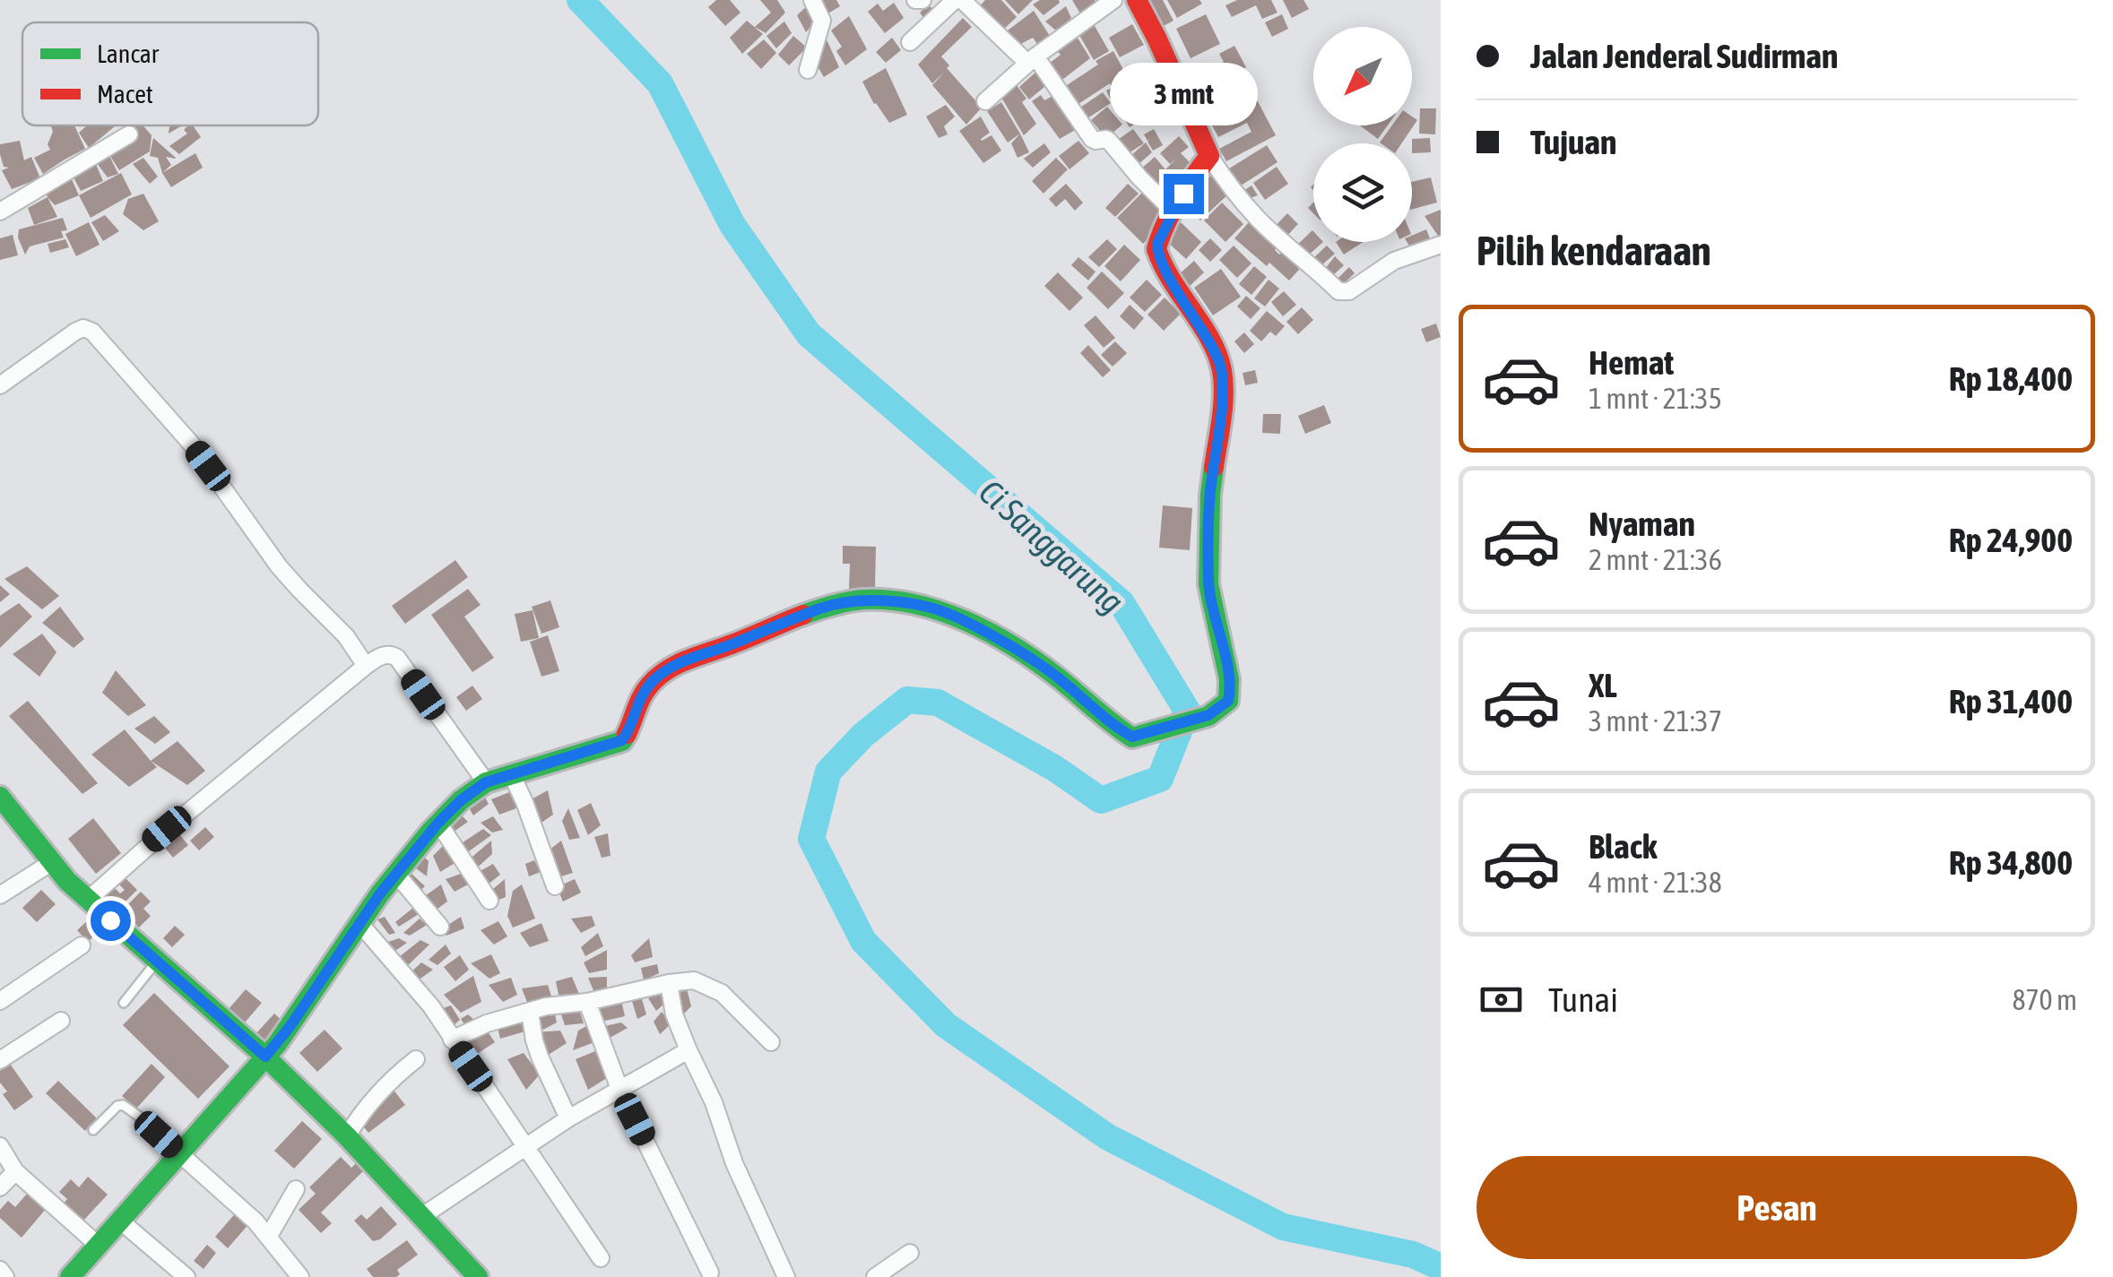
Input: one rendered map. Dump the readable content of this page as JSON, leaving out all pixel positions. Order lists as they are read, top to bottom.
{
  "water": ["Ci Sanggarung"],
  "legend": ["Lancar", "Macet"],
  "north": "bottom left",
  "page": {
    "banner": ["Jalan Jenderal Sudirman", "Tujuan"],
    "bubble": "3 mnt",
    "heading": "Pilih kendaraan",
    "list": [
      {
        "name": "Hemat",
        "note": "1 mnt · 21:35",
        "value": "Rp 18,400"
      },
      {
        "name": "Nyaman",
        "note": "2 mnt · 21:36",
        "value": "Rp 24,900"
      },
      {
        "name": "XL",
        "note": "3 mnt · 21:37",
        "value": "Rp 31,400"
      },
      {
        "name": "Black",
        "note": "4 mnt · 21:38",
        "value": "Rp 34,800"
      }
    ],
    "pay": ["Tunai", "870 m"],
    "buttons": "Pesan"
  }
}
